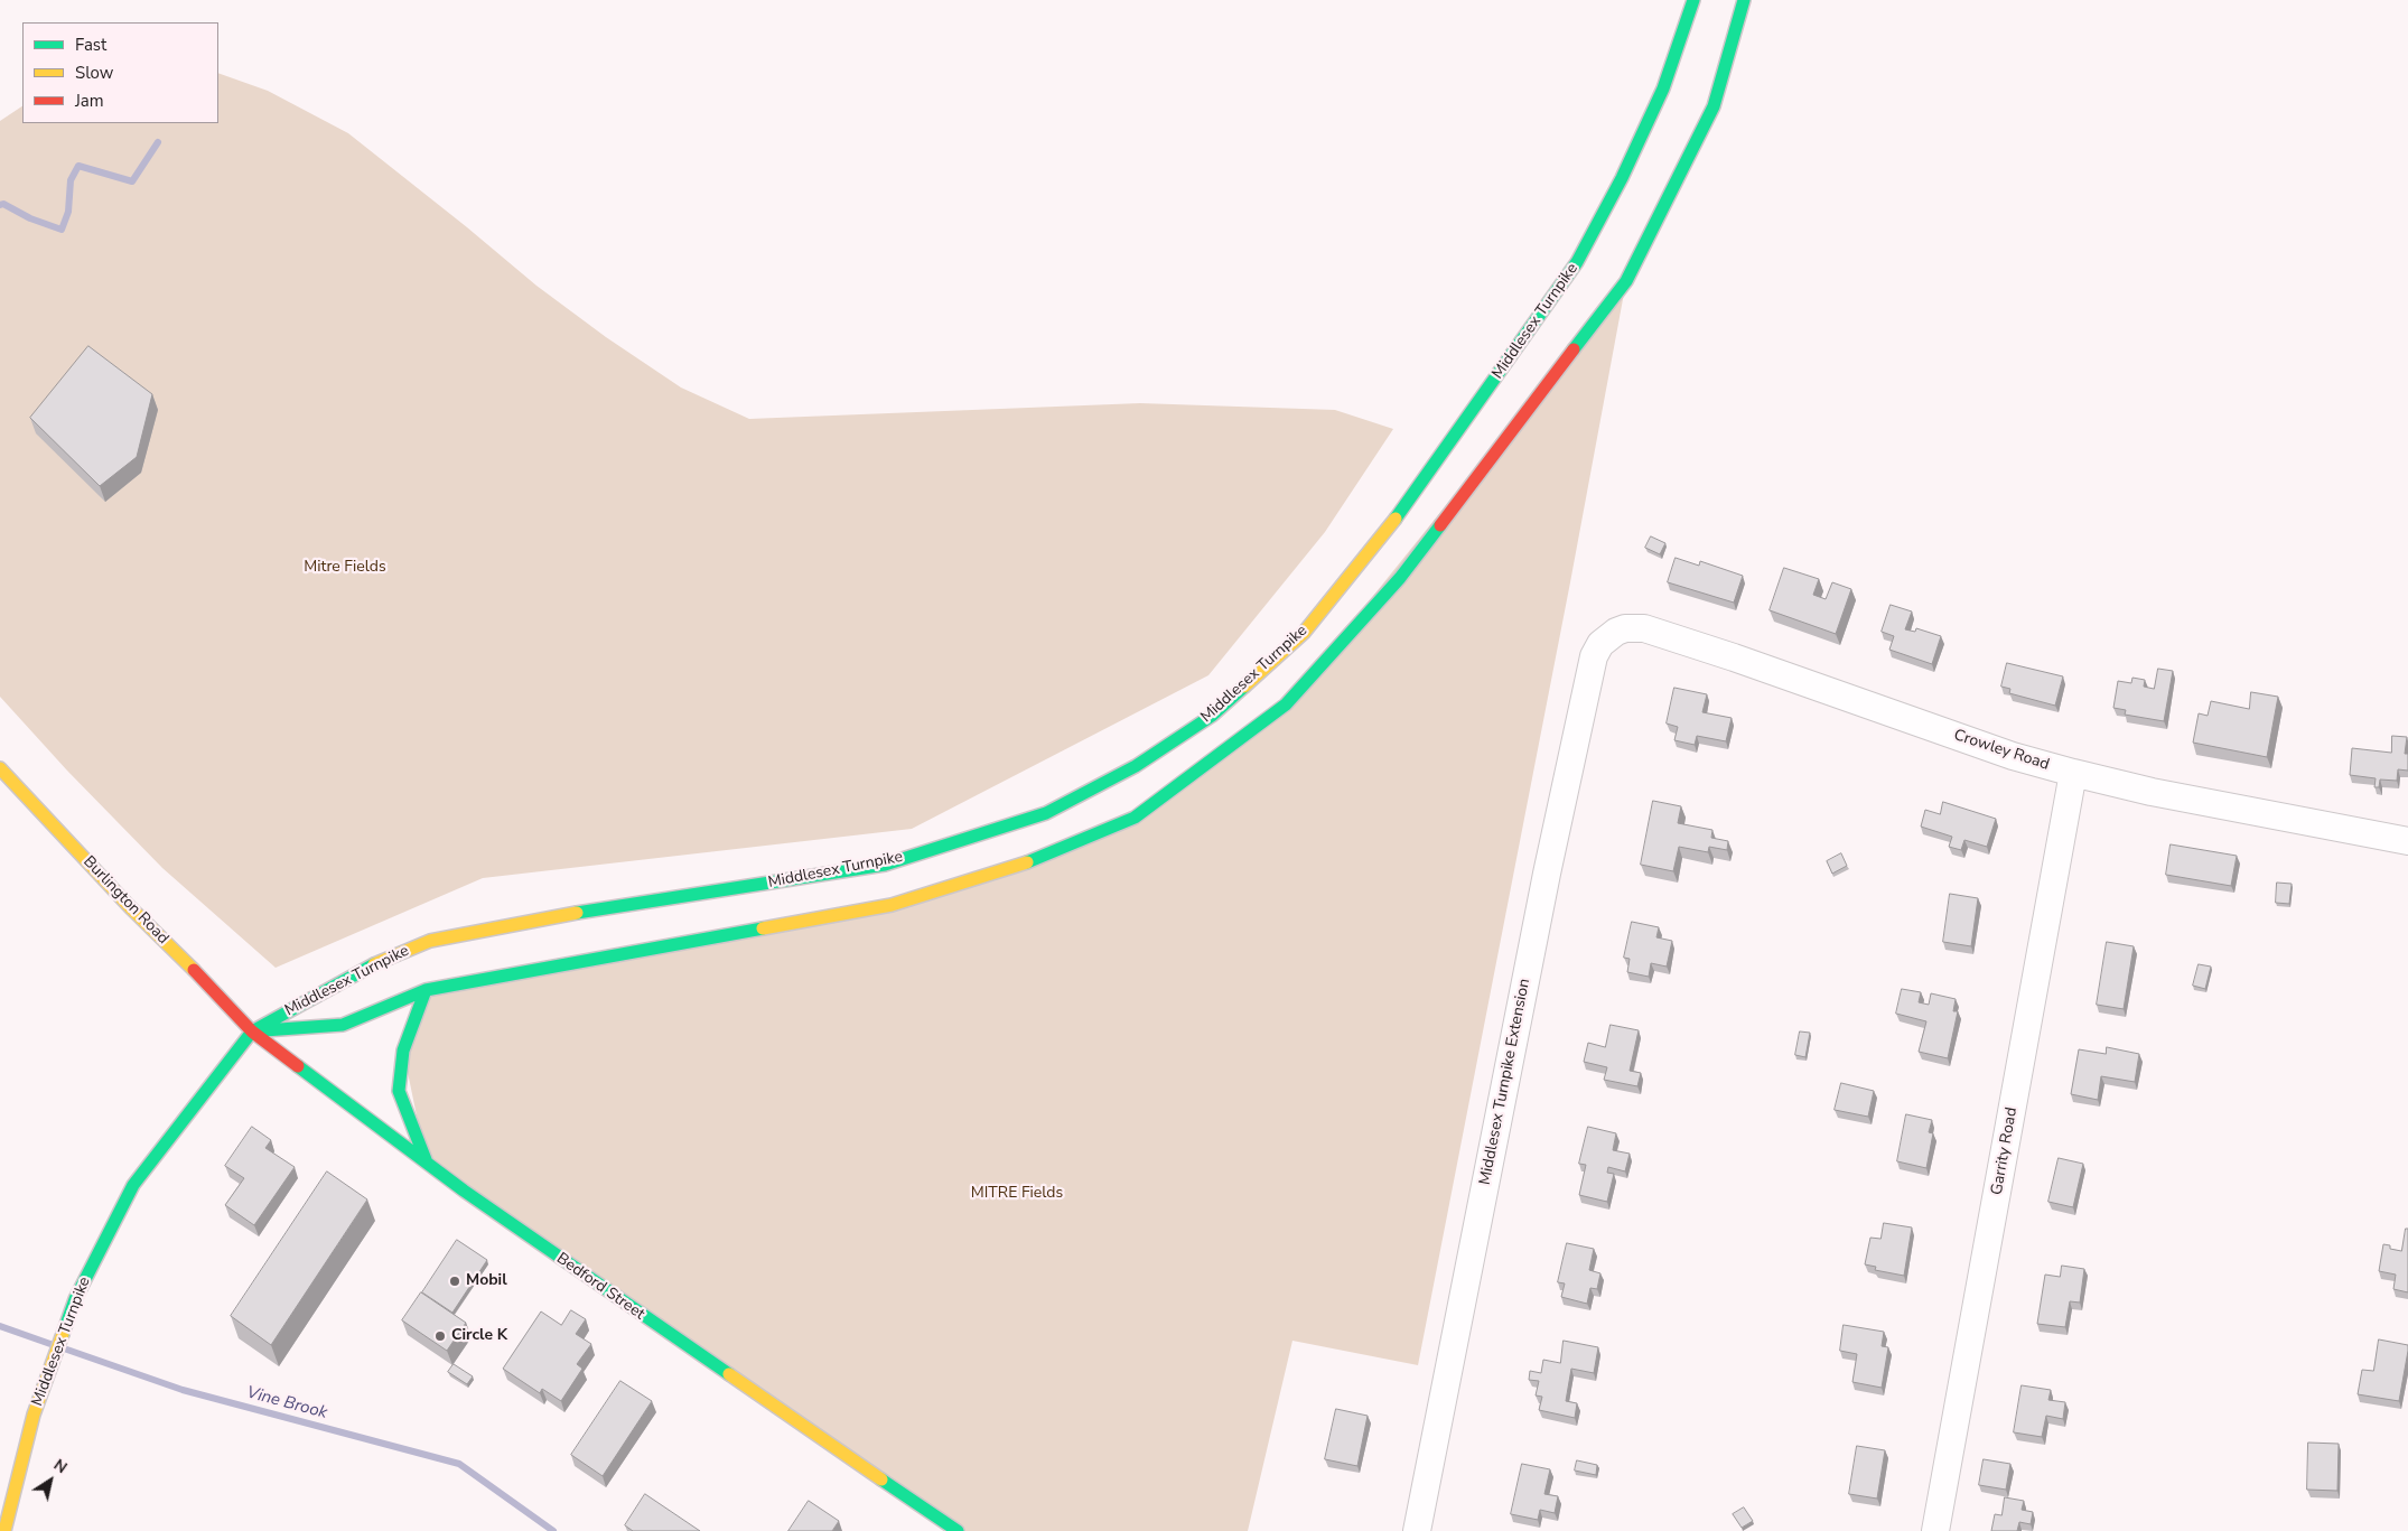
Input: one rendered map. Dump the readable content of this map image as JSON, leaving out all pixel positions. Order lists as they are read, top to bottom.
{
  "streets": {
    "main road": ["Middlesex Turnpike", "Burlington Road", "Bedford Street"],
    "street": ["Crowley Road", "Middlesex Turnpike Extension", "Garrity Road"]
  },
  "crossings": [
    ["Middlesex Turnpike", "Burlington Road"],
    ["Middlesex Turnpike", "Bedford Street"],
    ["Crowley Road", "Middlesex Turnpike Extension"],
    ["Crowley Road", "Garrity Road"],
    ["Burlington Road", "Bedford Street"]
  ],
  "water": ["Vine Brook"],
  "parks": ["Mitre Fields", "MITRE Fields"],
  "places": ["Mobil", "Circle K"],
  "legend": ["Fast", "Slow", "Jam"],
  "north": "top right"
}
